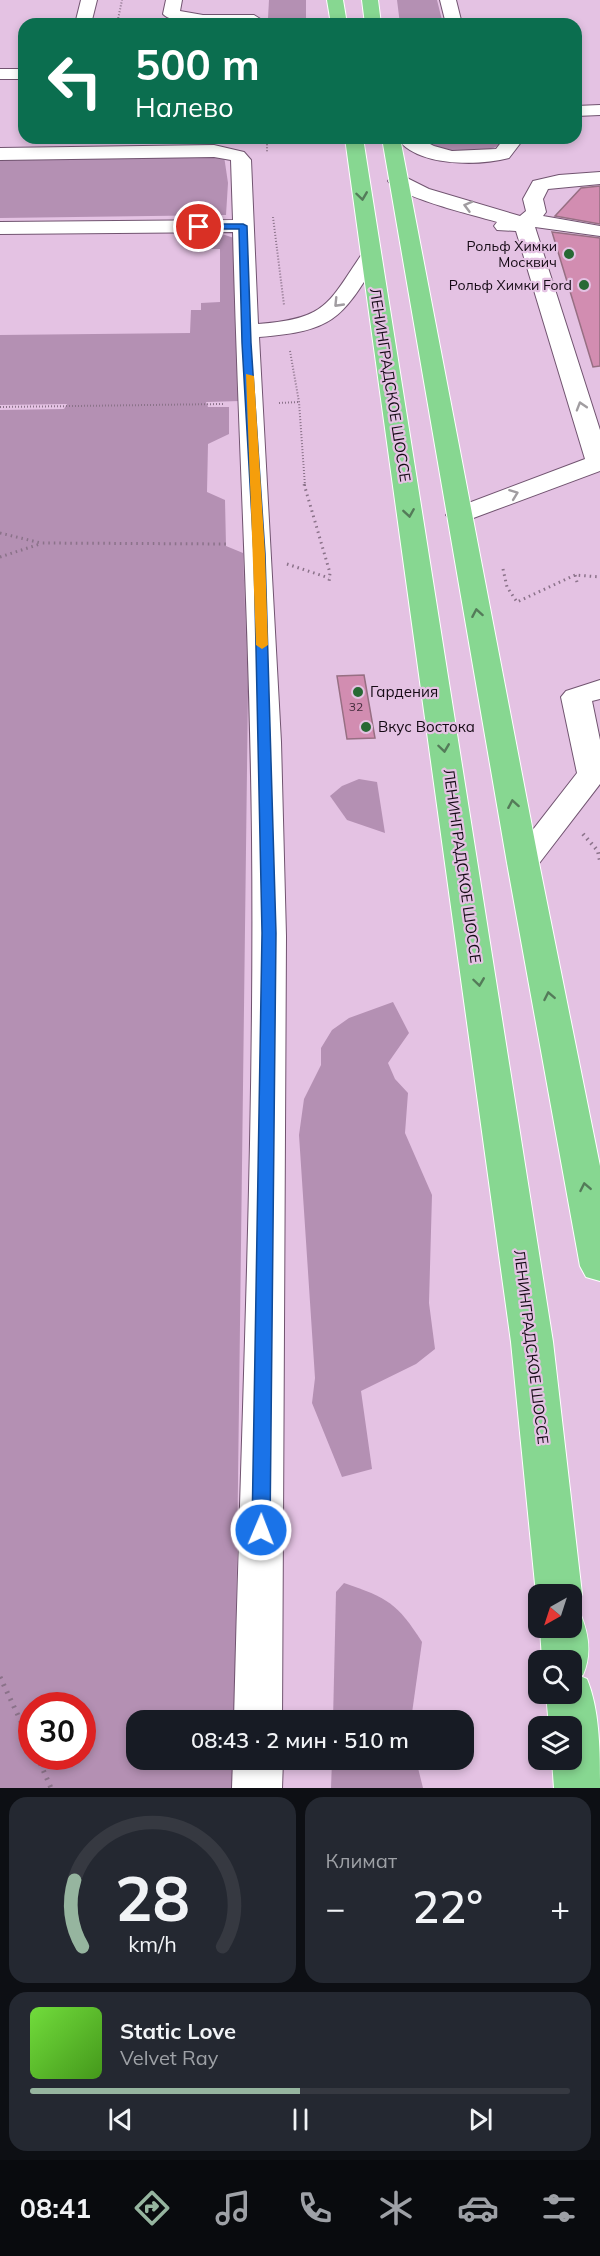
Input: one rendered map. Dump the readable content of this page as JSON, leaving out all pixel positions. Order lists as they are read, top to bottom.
{
  "streets": {
    "highway": ["ЛЕНИНГРАДСКОЕ ШОССЕ"]
  },
  "places": [
    "Рольф Химки Москвич",
    "Рольф Химки Ford",
    "Гардения",
    "Вкус Востока"
  ],
  "house_numbers": ["32"],
  "north": "bottom left",
  "page": {
    "turn": ["500 m", "Налево"],
    "limit": "30",
    "trip": "08:43 · 2 мин · 510 m",
    "tile": "Климат",
    "heat": ["−", "22°", "+"],
    "song": ["Static Love", "Velvet Ray"],
    "tabs": "08:41",
    "gauge": ["28", "km/h"]
  }
}
